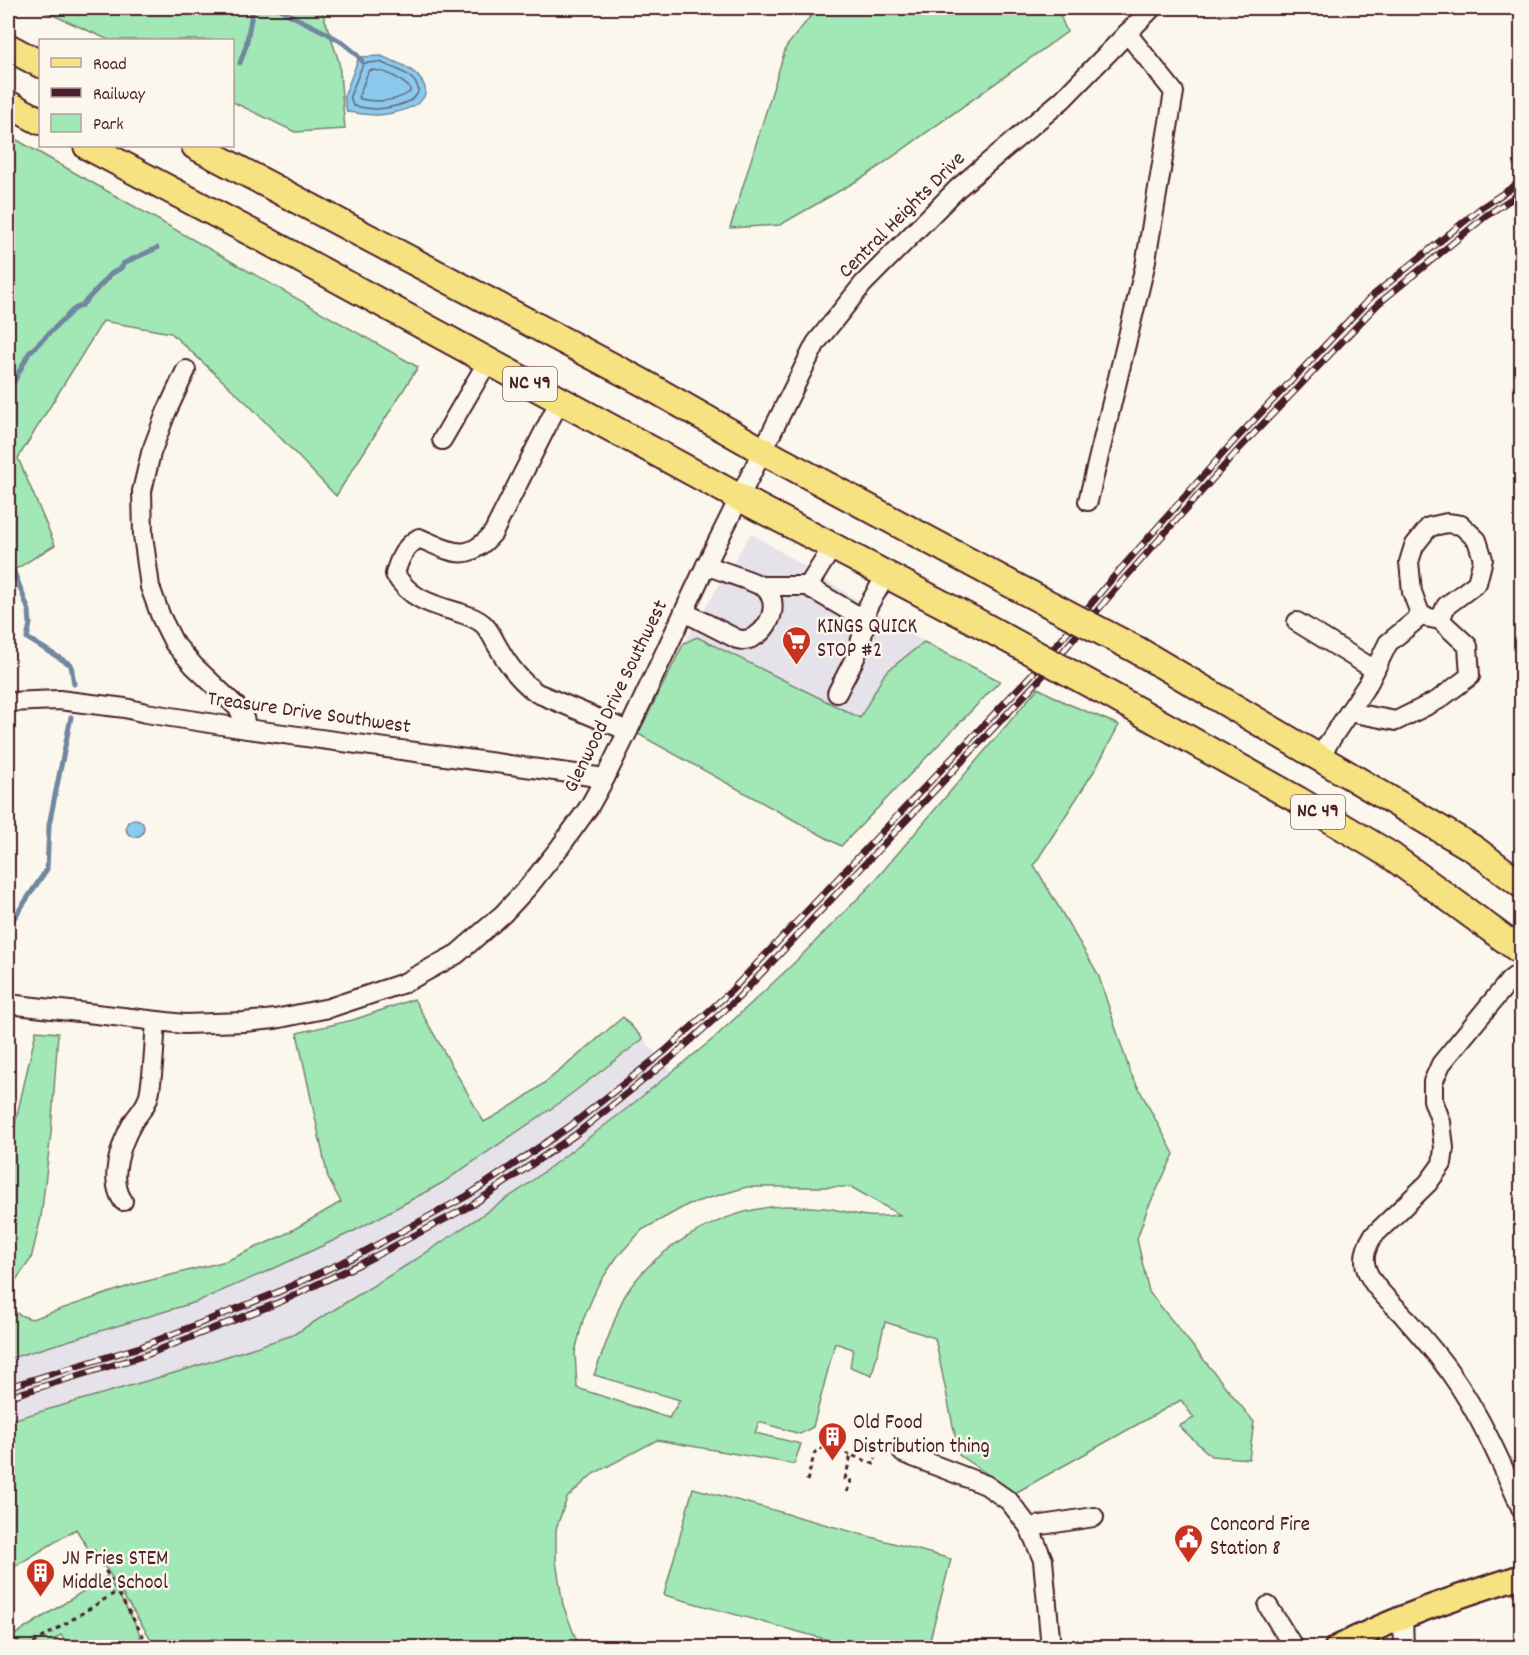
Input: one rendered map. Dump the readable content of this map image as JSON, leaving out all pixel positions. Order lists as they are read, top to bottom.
{
  "streets": {
    "highway": ["NC 49"],
    "street": ["Central Heights Drive", "Glenwood Drive Southwest", "Treasure Drive Southwest"]
  },
  "crossings": [
    ["Central Heights Drive", "NC 49"],
    ["Central Heights Drive", "Glenwood Drive Southwest"],
    ["NC 49", "Glenwood Drive Southwest"],
    ["Glenwood Drive Southwest", "Treasure Drive Southwest"]
  ],
  "places": {
    "supermarket": ["KINGS QUICK STOP #2"],
    "building": ["Old Food Distribution thing", "JN Fries STEM Middle School"],
    "public building": ["Concord Fire Station 8"]
  },
  "legend": ["Road", "Railway", "Park"]
}
